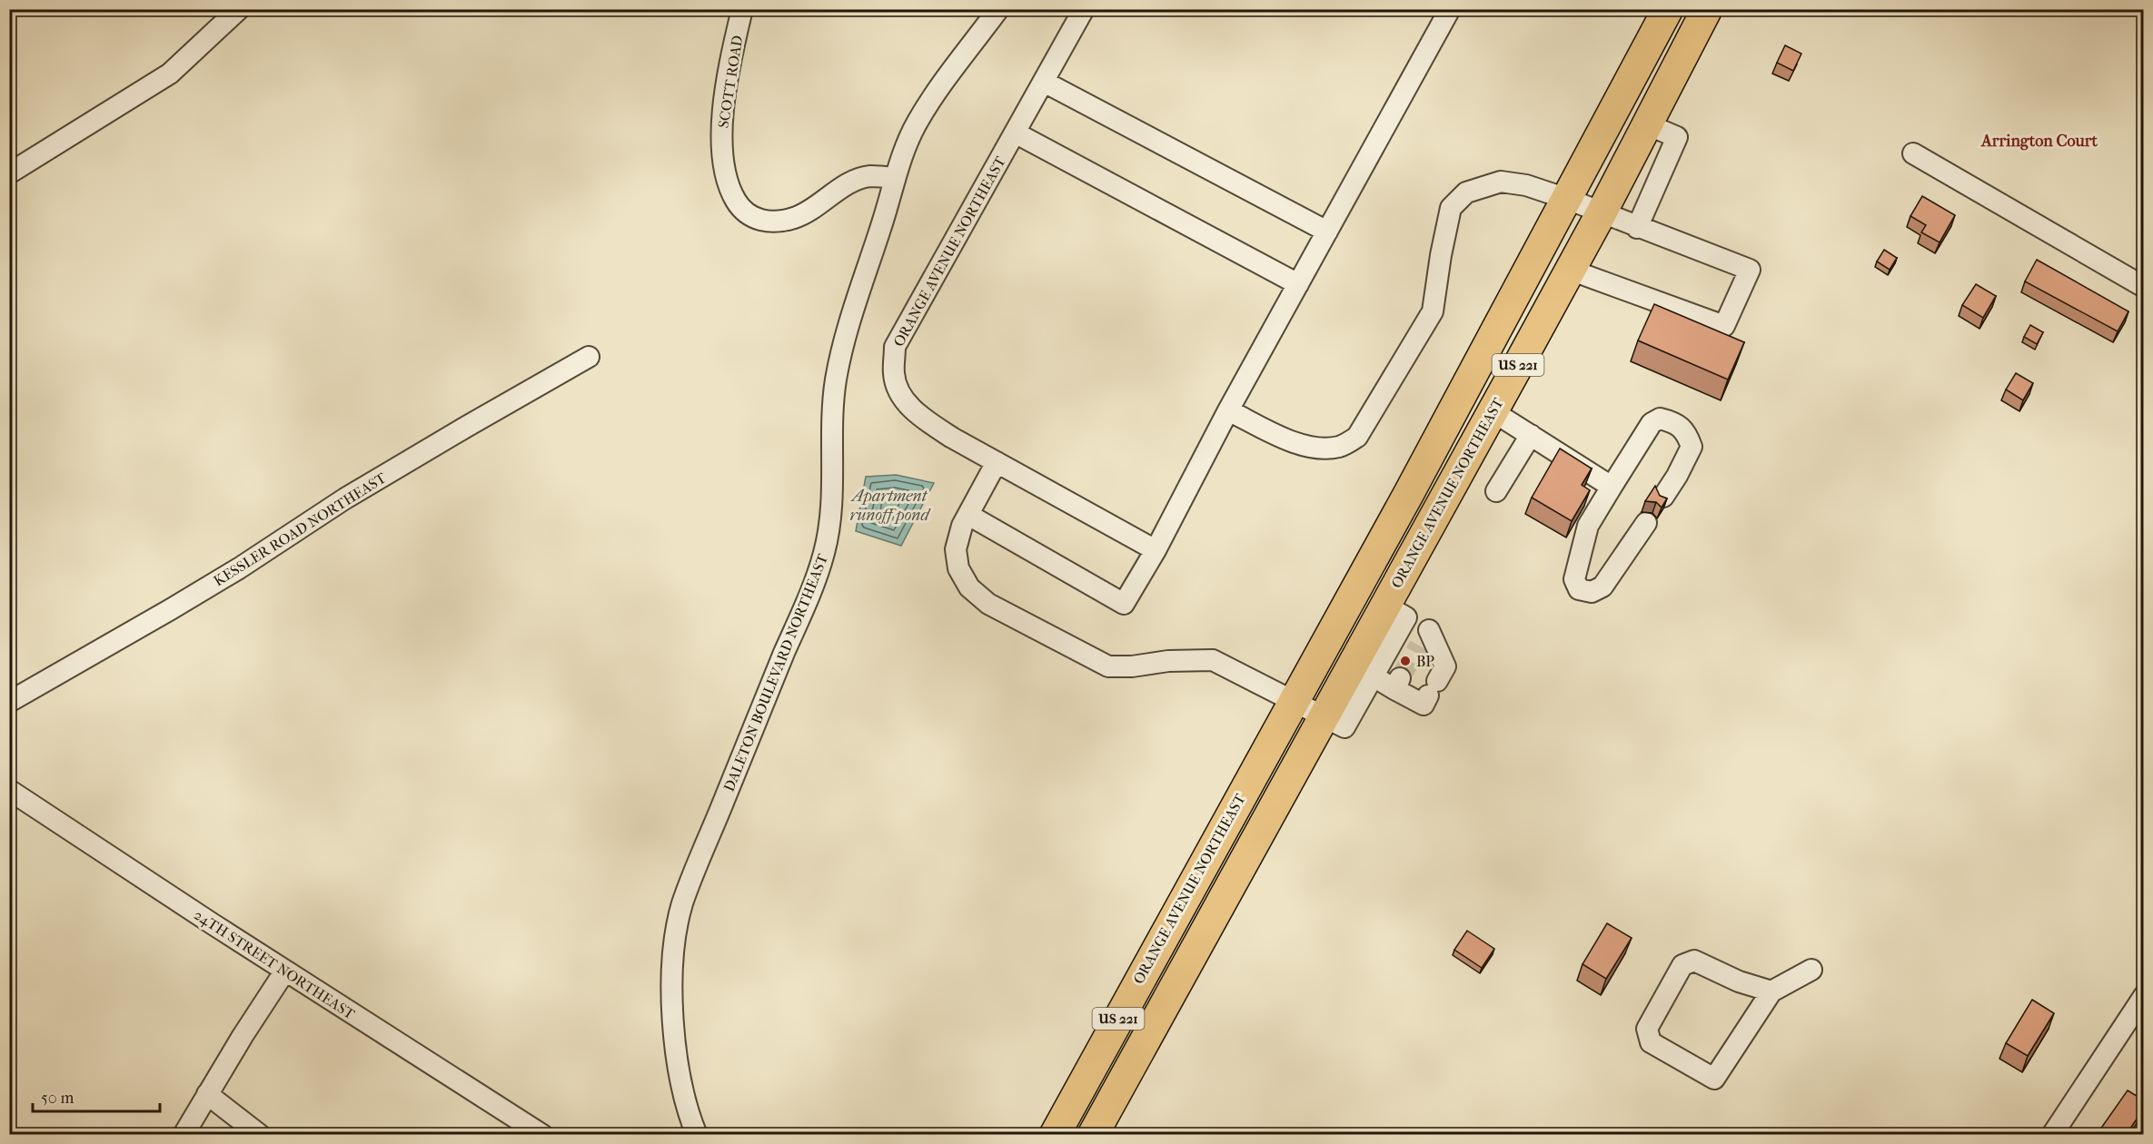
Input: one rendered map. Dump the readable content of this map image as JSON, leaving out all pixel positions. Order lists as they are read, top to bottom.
{
  "streets": {
    "highway": ["ORANGE AVENUE NORTHEAST", "US 221"],
    "street": [
      "SCOTT ROAD",
      "KESSLER ROAD NORTHEAST",
      "DALETON BOULEVARD NORTHEAST",
      "24TH STREET NORTHEAST"
    ]
  },
  "crossings": [
    ["SCOTT ROAD", "DALETON BOULEVARD NORTHEAST"]
  ],
  "districts": ["Arrington Court"],
  "water": ["Apartment runoff pond"],
  "places": ["BP"],
  "scale_bar": "50 m"
}
